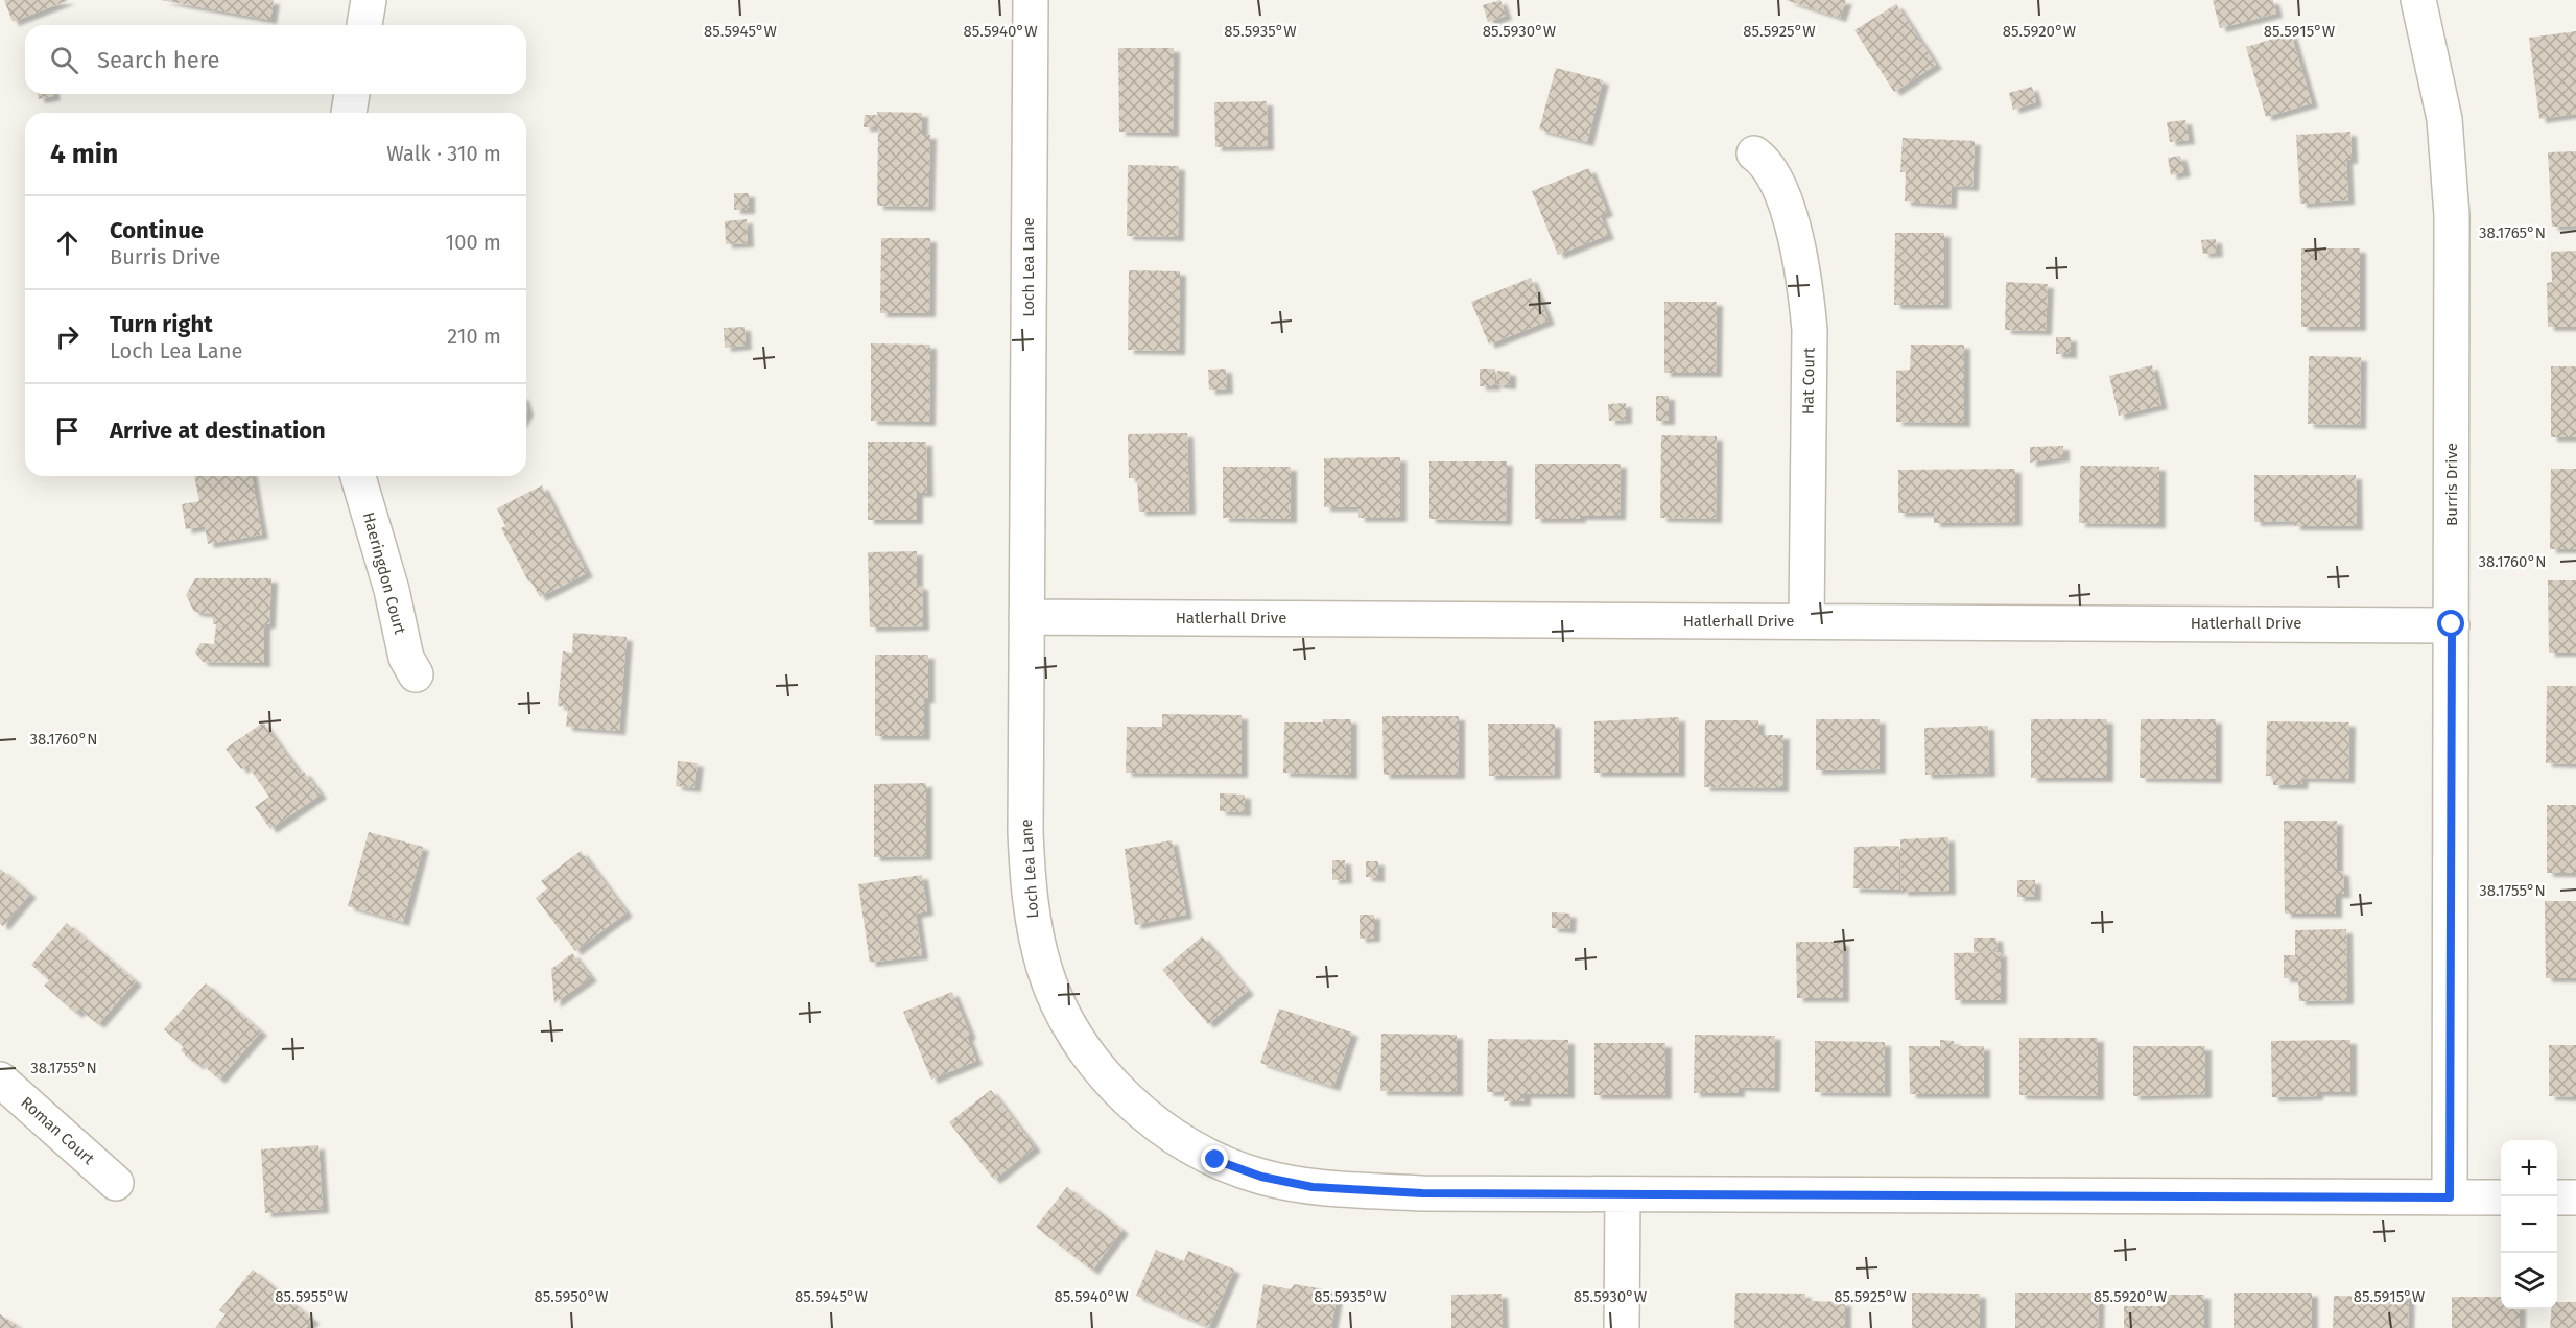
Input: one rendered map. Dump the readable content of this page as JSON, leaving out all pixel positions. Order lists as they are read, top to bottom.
{
  "streets": {
    "street": [
      "Loch Lea Lane",
      "Hat Court",
      "Burris Drive",
      "Haeringdon Court",
      "Hatlerhall Drive",
      "Roman Court"
    ]
  },
  "crossings": [
    ["Loch Lea Lane", "Burris Drive"],
    ["Loch Lea Lane", "Hatlerhall Drive"],
    ["Hat Court", "Hatlerhall Drive"],
    ["Burris Drive", "Hatlerhall Drive"]
  ],
  "page": {
    "search": "Search here",
    "heading": ["4 min", "Walk · 310 m"],
    "list": [
      ["Continue", "Burris Drive", "100 m"],
      ["Turn right", "Loch Lea Lane", "210 m"],
      "Arrive at destination"
    ],
    "map_buttons": ["+", "−"]
  },
  "coordinates": [
    "85.5945°W",
    "85.5940°W",
    "85.5935°W",
    "85.5930°W",
    "85.5925°W",
    "85.5920°W",
    "85.5915°W",
    "38.1765°N",
    "38.1760°N",
    "38.1755°N",
    "85.5955°W",
    "85.5950°W"
  ]
}
